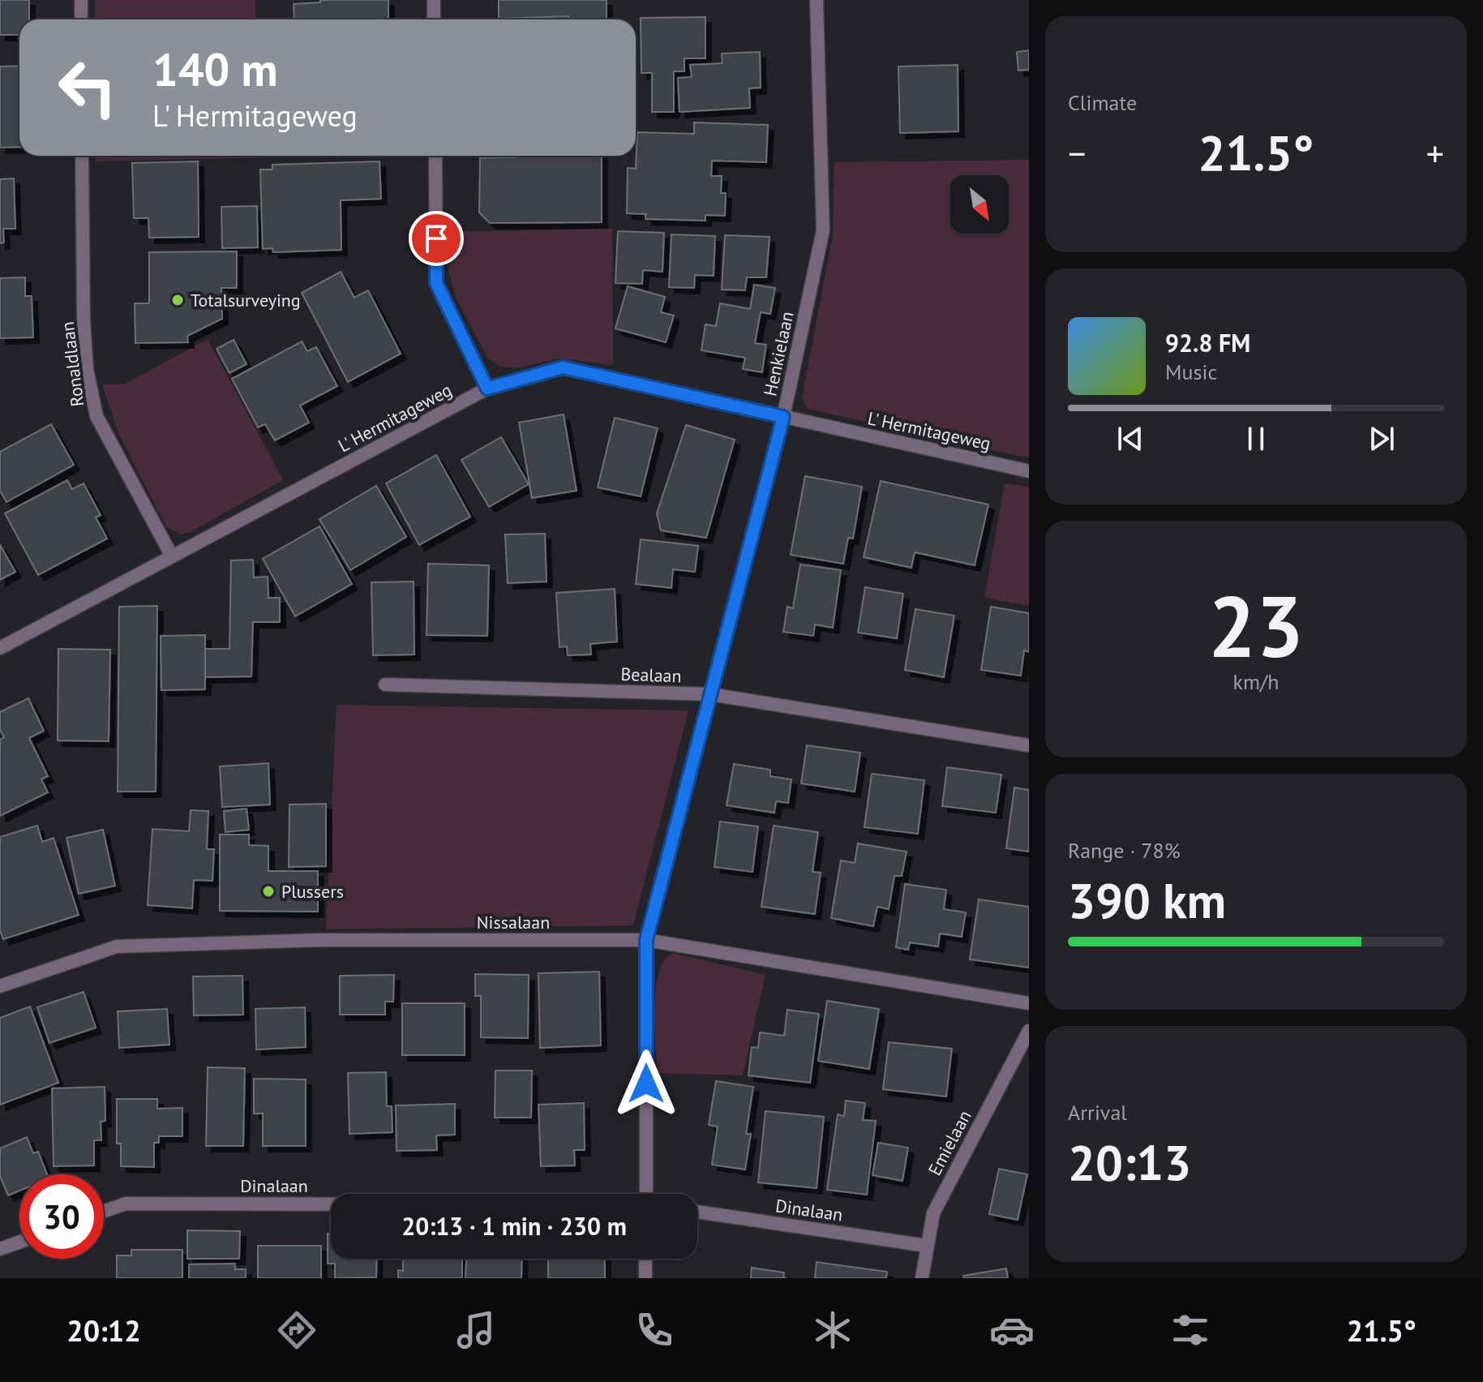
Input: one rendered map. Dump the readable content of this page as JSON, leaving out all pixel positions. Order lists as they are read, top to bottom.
{
  "streets": {
    "street": [
      "Henkielaan",
      "Ronaldlaan",
      "L' Hermitageweg",
      "Bealaan",
      "Nissalaan",
      "Emielaan",
      "Dinalaan"
    ]
  },
  "crossings": [
    ["Henkielaan", "L' Hermitageweg"],
    ["Henkielaan", "Bealaan"],
    ["Henkielaan", "Nissalaan"],
    ["Ronaldlaan", "L' Hermitageweg"],
    ["Emielaan", "Dinalaan"]
  ],
  "places": ["Totalsurveying", "Plussers"],
  "north": "bottom right",
  "page": {
    "tile": [
      "Climate",
      ["23", "km/h"],
      ["Range · 78%", "390 km"],
      ["Arrival", "20:13"]
    ],
    "turn": ["140 m", "L' Hermitageweg"],
    "heat": ["−", "21.5°", "+"],
    "song": ["92.8 FM", "Music"],
    "limit": "30",
    "trip": "20:13 · 1 min · 230 m",
    "tabs": ["20:12", "21.5°"]
  }
}
